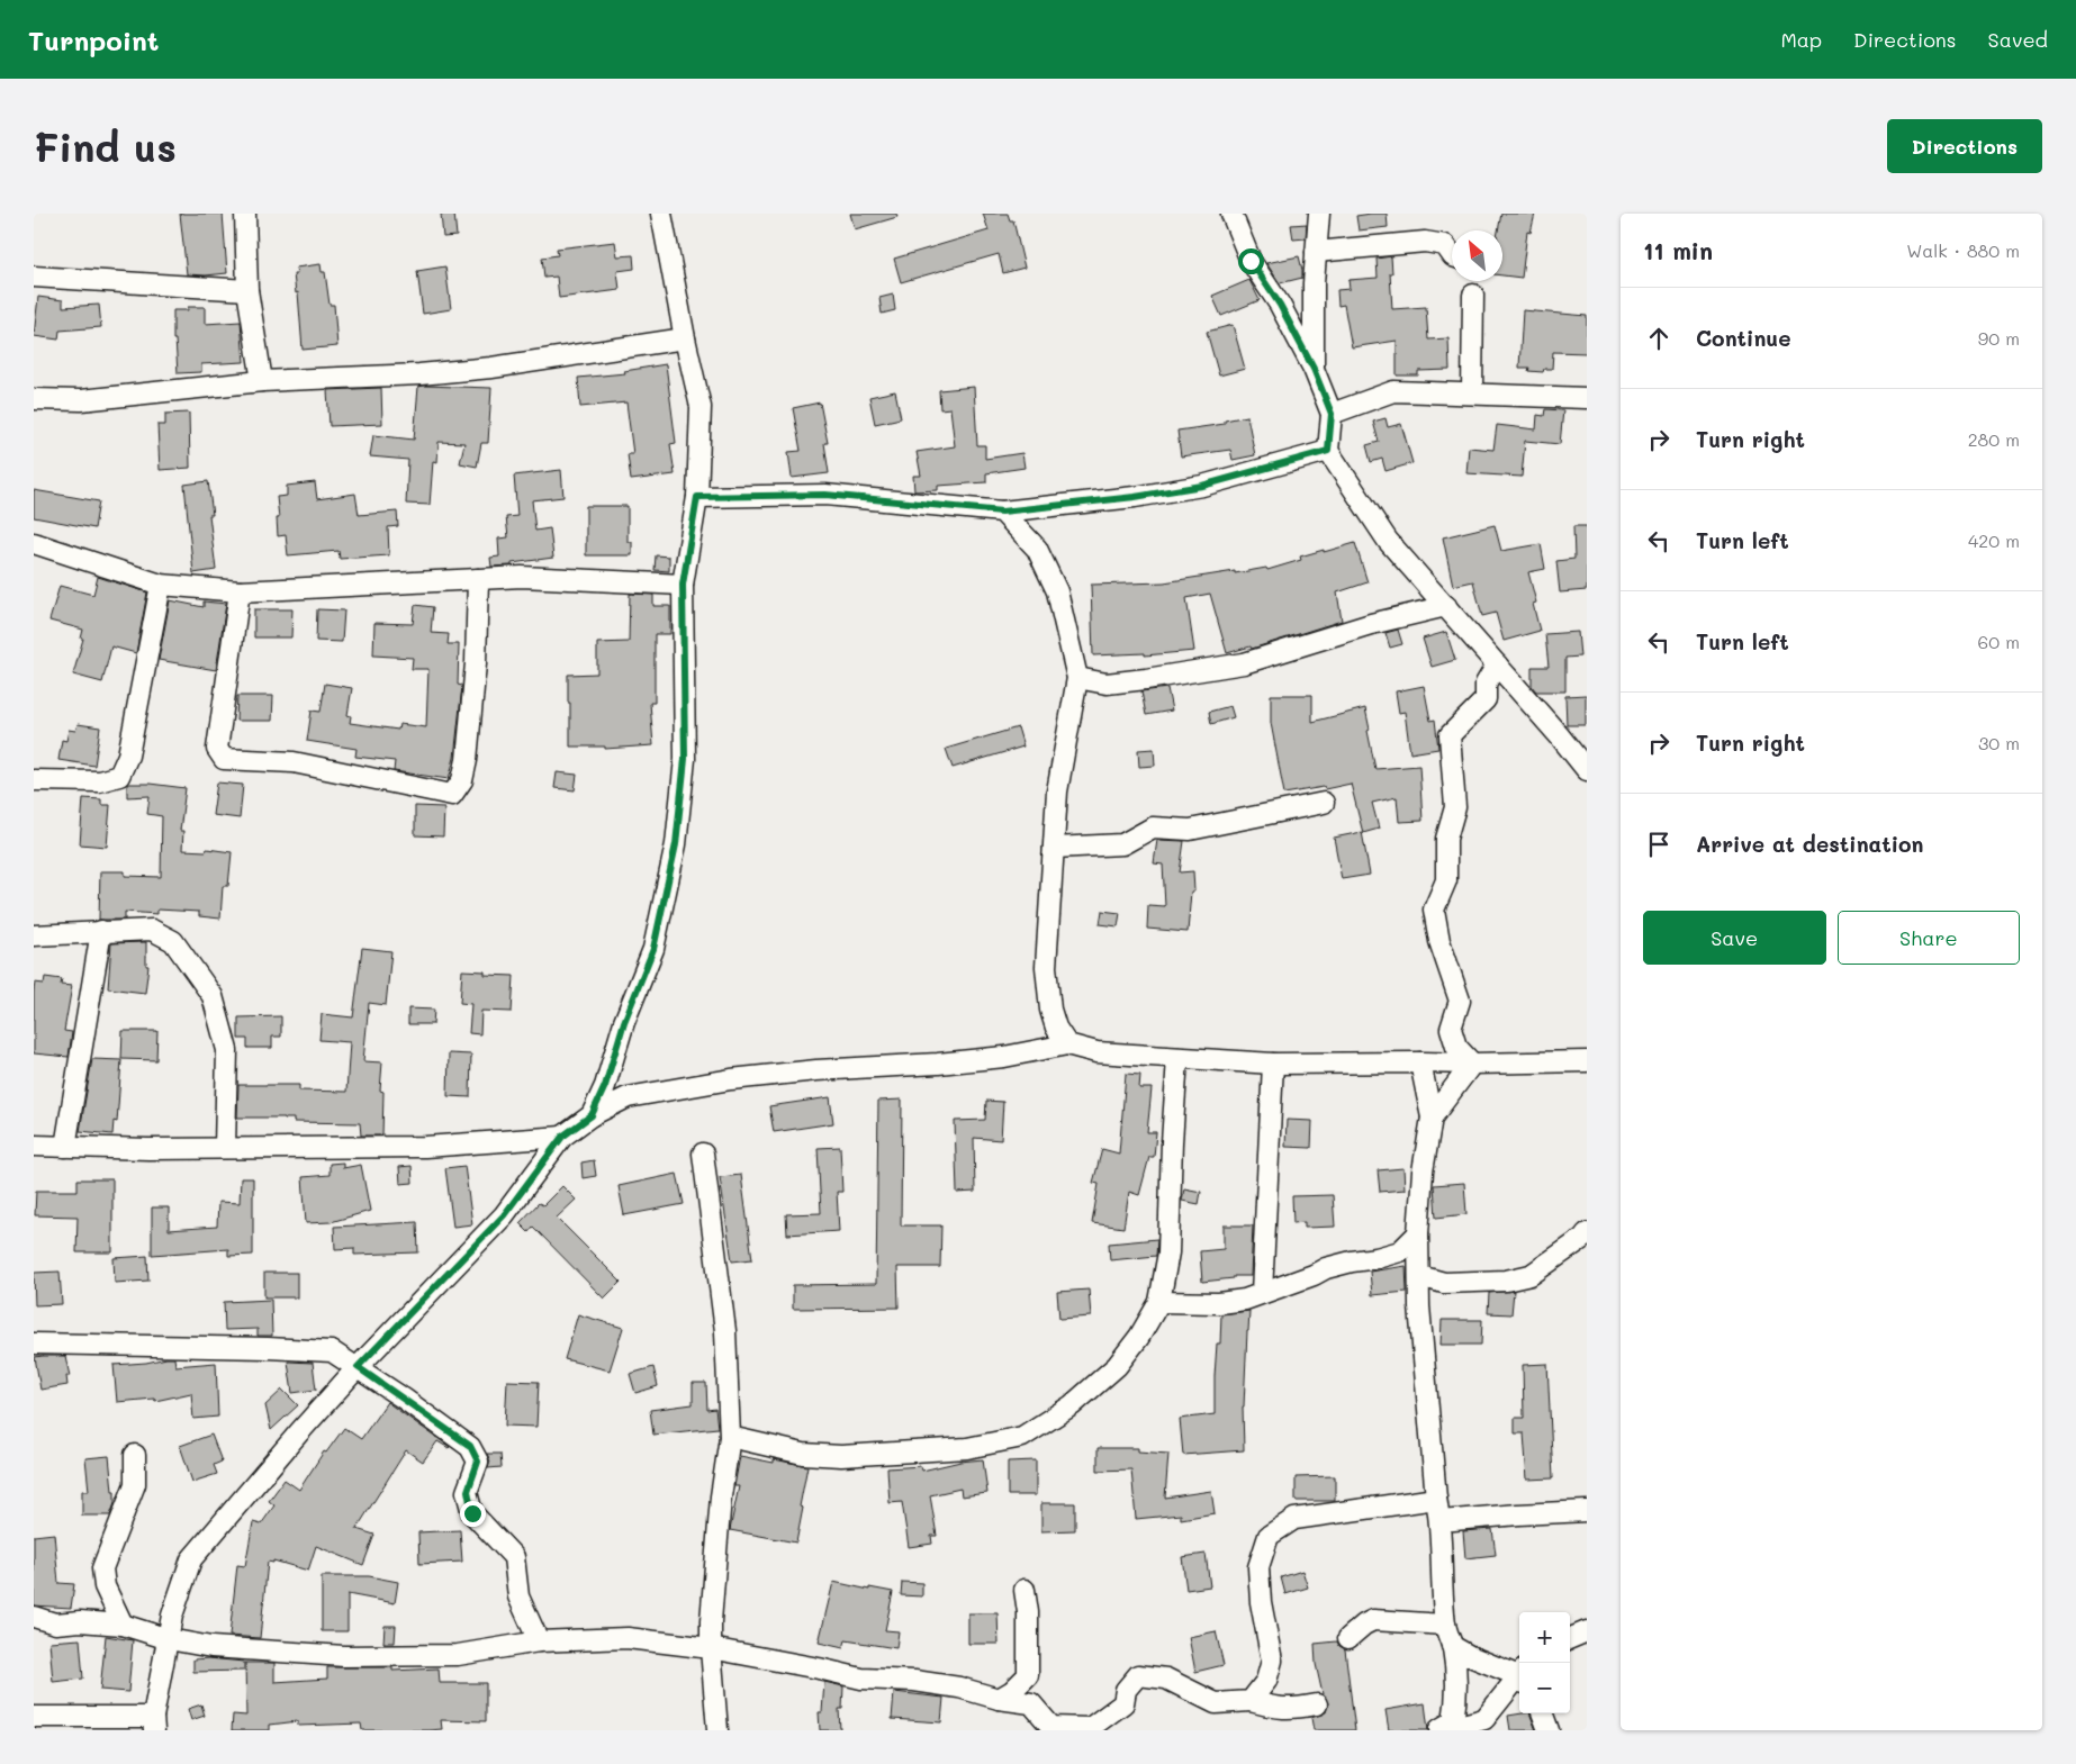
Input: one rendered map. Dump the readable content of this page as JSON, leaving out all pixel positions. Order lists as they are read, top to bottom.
{
  "north": "top left",
  "page": {
    "header": "Turnpoint",
    "nav": ["Map", "Directions", "Saved"],
    "buttons": [
      "Directions",
      ["Save", "Share"]
    ],
    "title": "Find us",
    "heading": ["11 min", "Walk · 880 m"],
    "list": [
      ["Continue", "90 m"],
      ["Turn right", "280 m"],
      ["Turn left", "420 m"],
      ["Turn left", "60 m"],
      ["Turn right", "30 m"],
      "Arrive at destination"
    ],
    "map_buttons": ["+", "−"]
  }
}
